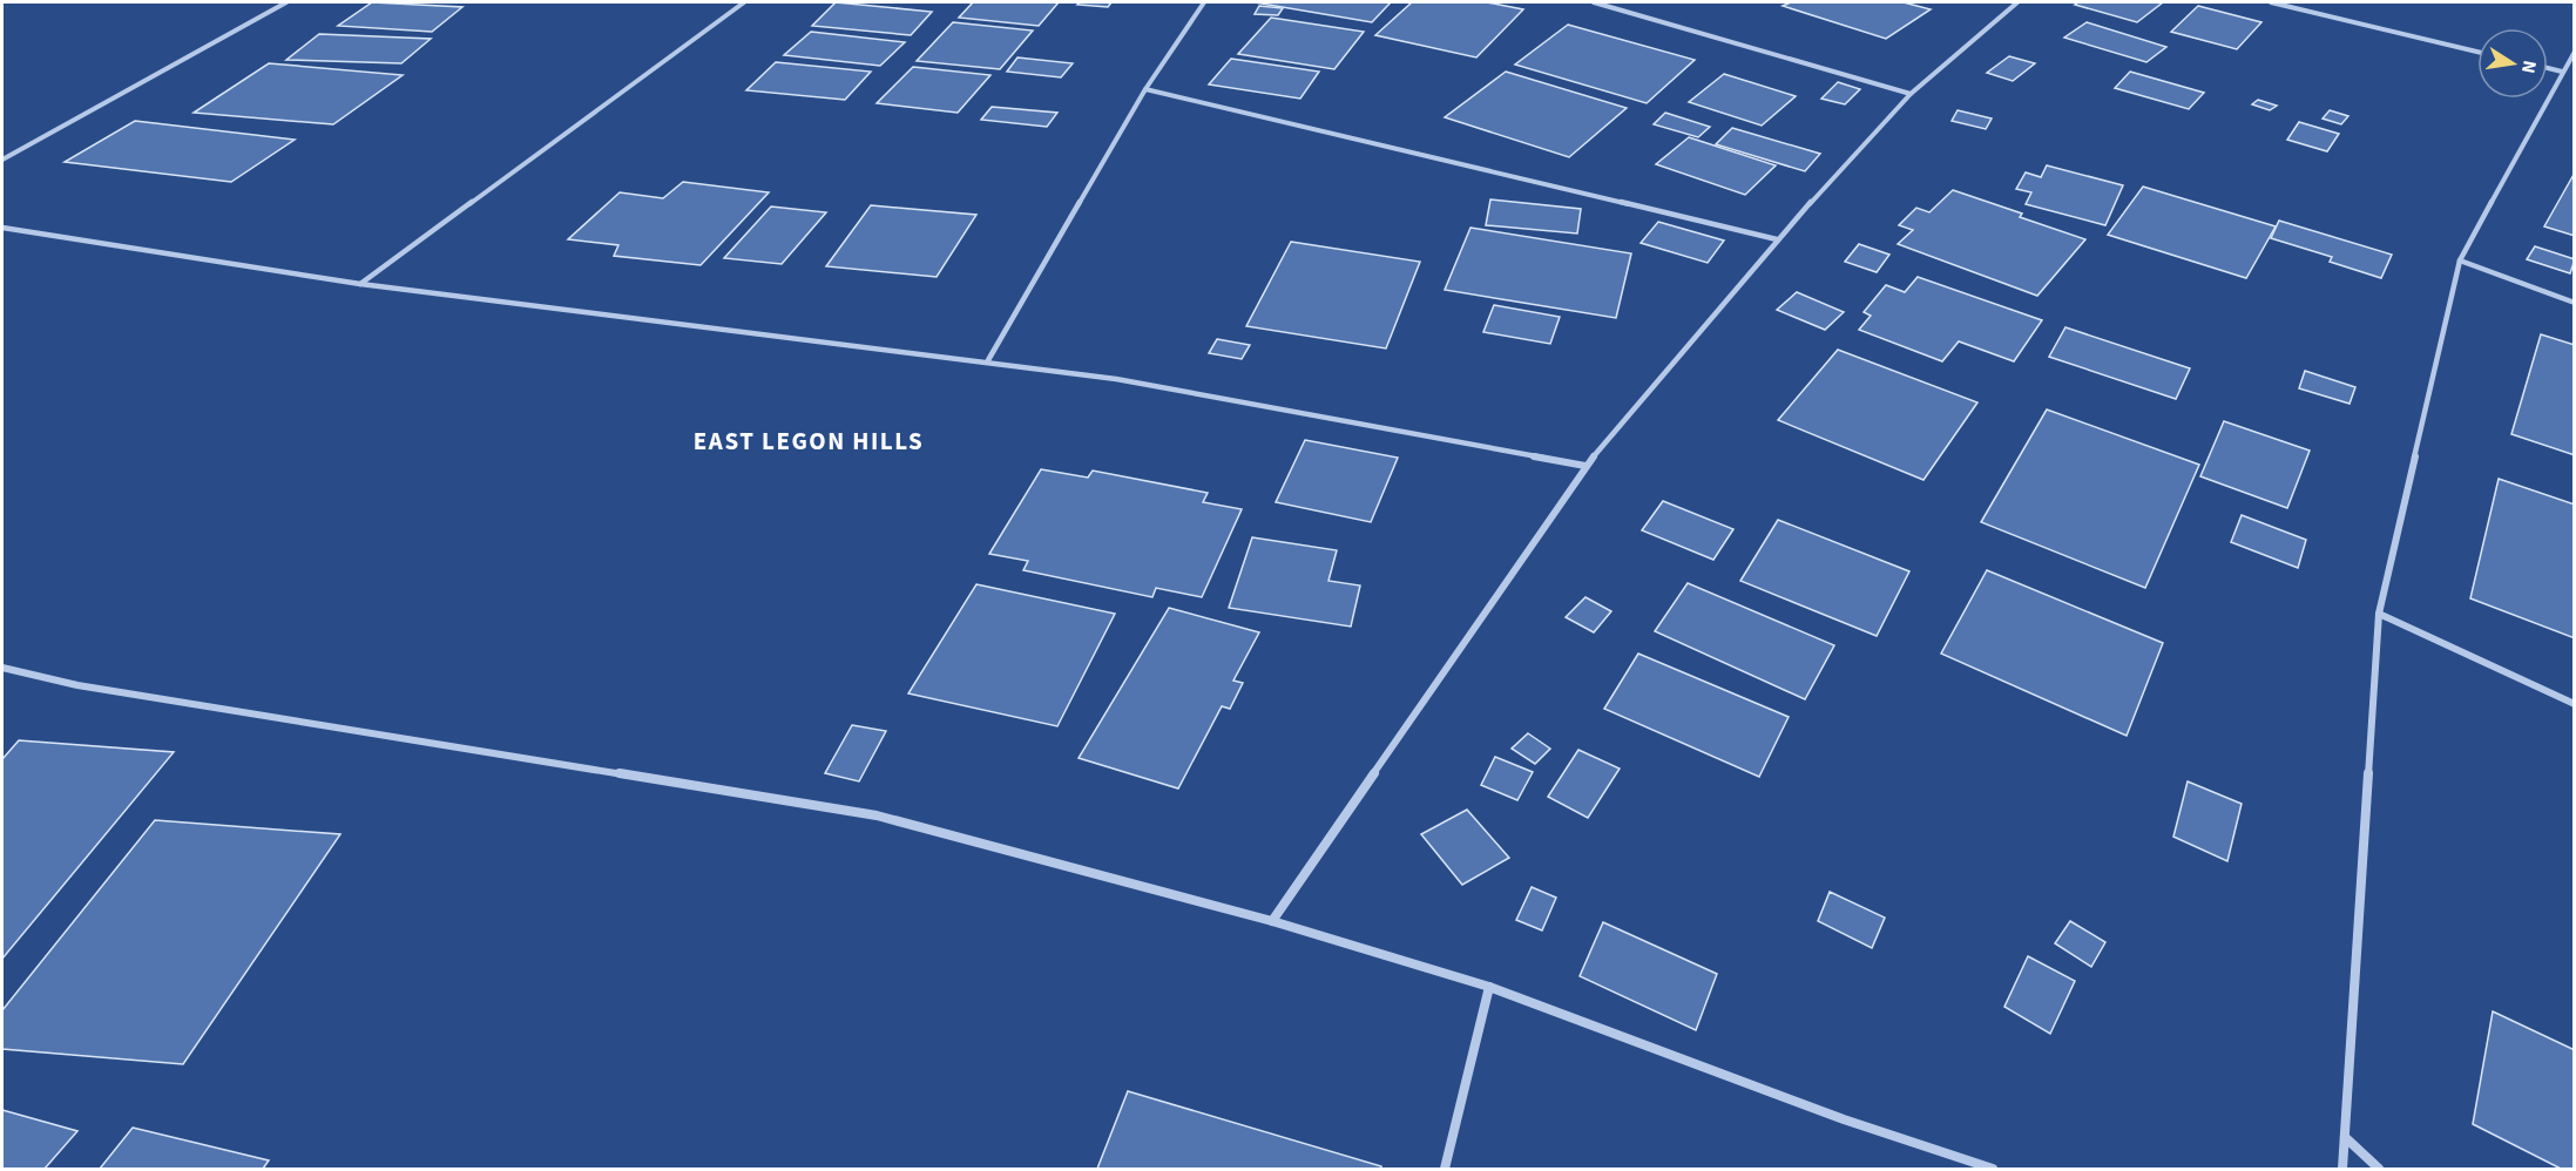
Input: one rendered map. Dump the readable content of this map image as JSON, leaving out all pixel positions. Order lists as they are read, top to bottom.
{
  "districts": ["EAST LEGON HILLS"],
  "north": "right"
}
